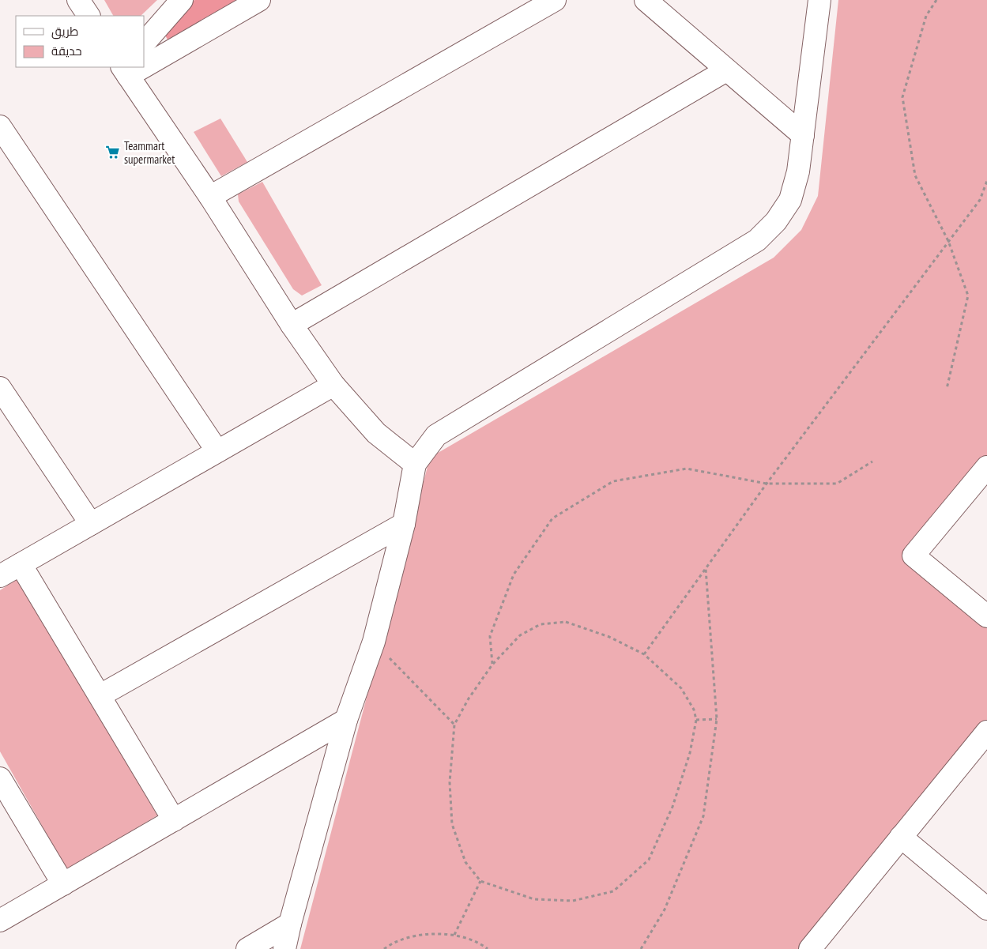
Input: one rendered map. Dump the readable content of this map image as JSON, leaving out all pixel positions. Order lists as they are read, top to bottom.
{
  "places": {
    "supermarket": ["Teammart supermarket"]
  },
  "legend": ["طريق", "حديقة"]
}
